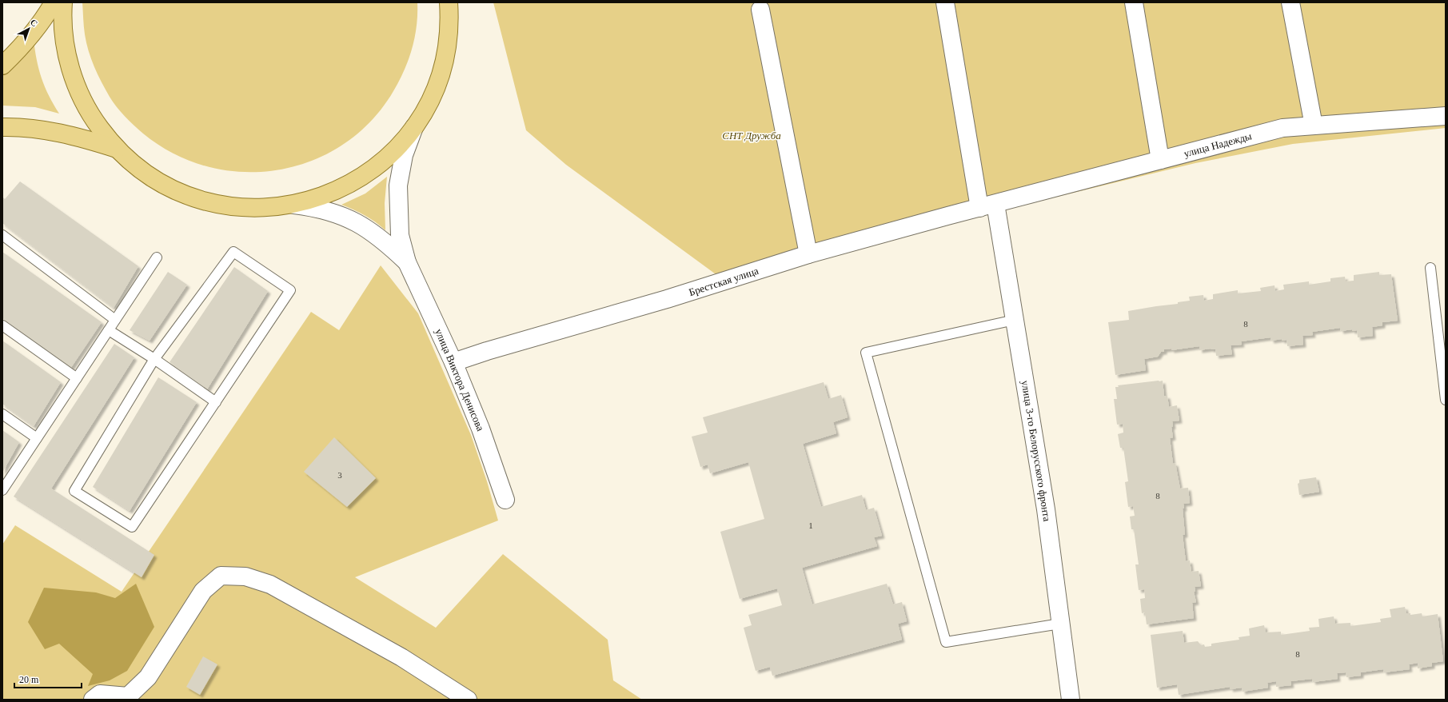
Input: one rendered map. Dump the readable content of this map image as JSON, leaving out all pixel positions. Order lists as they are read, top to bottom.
{
  "streets": {
    "street": [
      "улица Надежды",
      "Брестская улица",
      "улица Виктора Денисова",
      "улица 3-го Белорусского фронта"
    ]
  },
  "crossings": [
    ["улица Надежды", "Брестская улица"],
    ["улица Надежды", "улица 3-го Белорусского фронта"],
    ["Брестская улица", "улица Виктора Денисова"],
    ["Брестская улица", "улица 3-го Белорусского фронта"]
  ],
  "parks": ["СНТ Дружба"],
  "house_numbers": [
    "8",
    "3",
    "8",
    "1",
    "8"
  ],
  "scale_bar": "20 m",
  "north": "top right"
}
